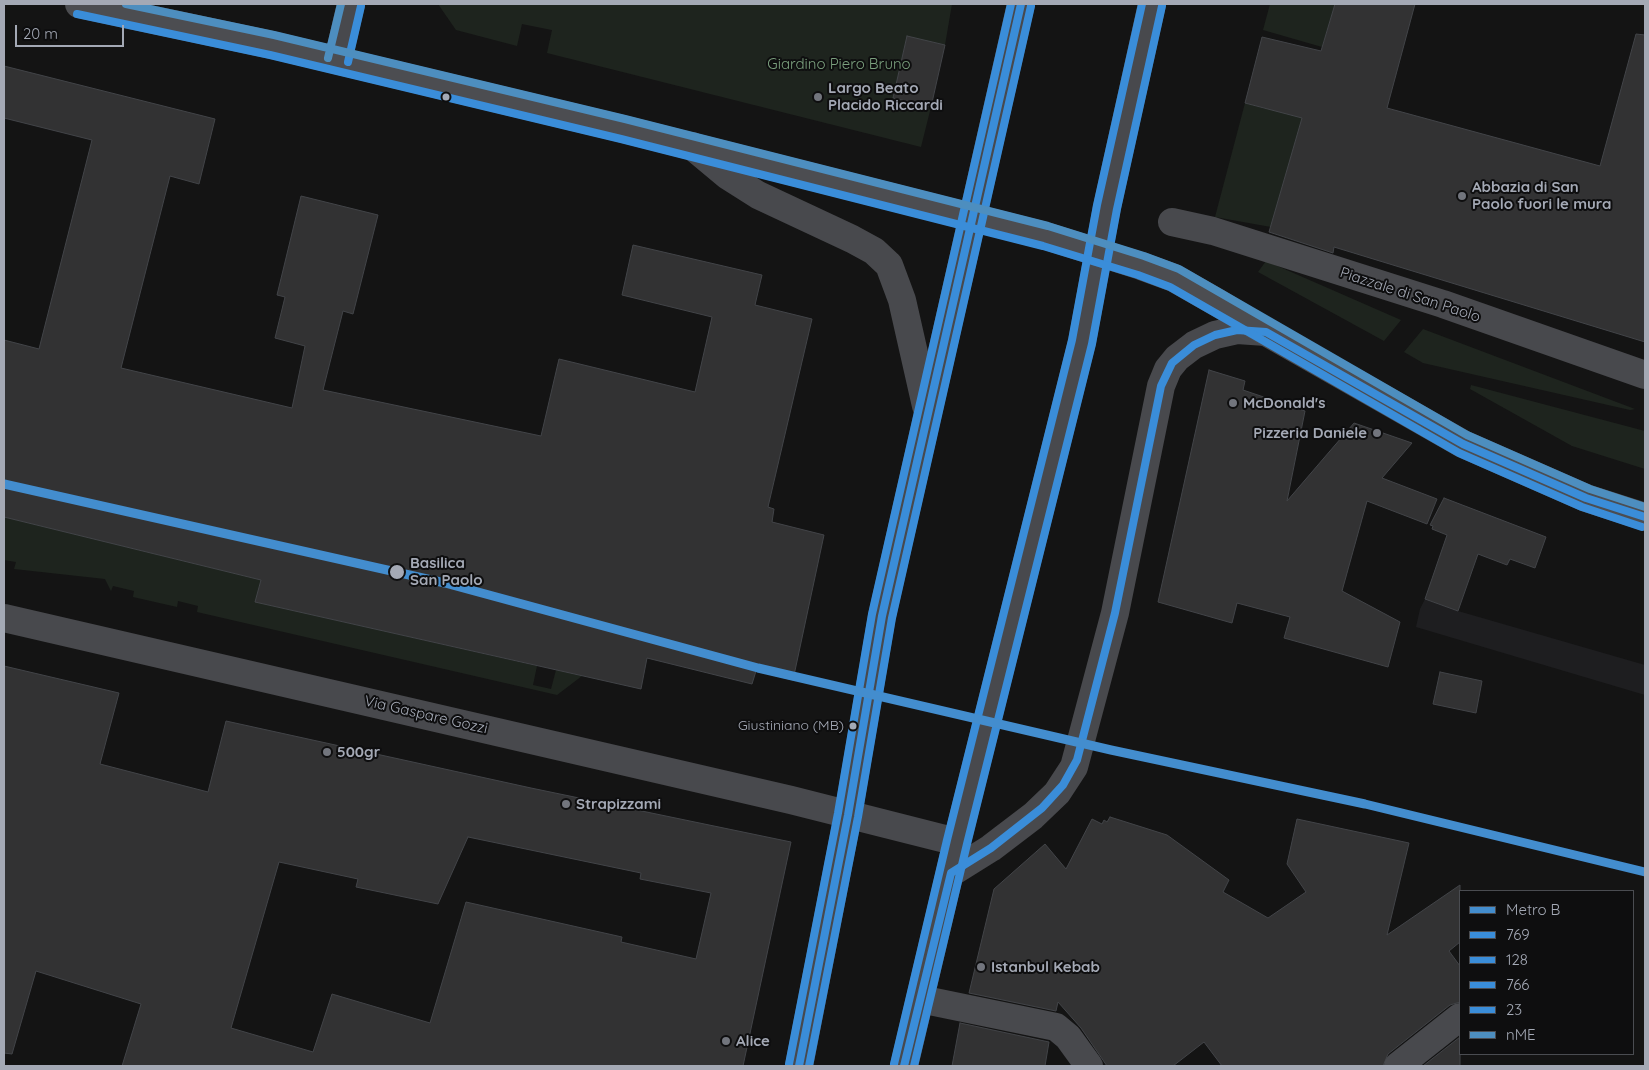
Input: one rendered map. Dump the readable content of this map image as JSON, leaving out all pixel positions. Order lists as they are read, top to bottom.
{
  "streets": {
    "street": ["Piazzale di San Paolo", "Via Gaspare Gozzi"]
  },
  "parks": ["Giardino Piero Bruno"],
  "places": [
    "Largo Beato Placido Riccardi",
    "Abbazia di San Paolo fuori le mura",
    "McDonald's",
    "Pizzeria Daniele",
    "Basilica San Paolo",
    "Giustiniano (MB)",
    "500gr",
    "Strapizzami",
    "Istanbul Kebab",
    "Alice"
  ],
  "lines": [
    "transit line 769",
    "transit line 766",
    "transit line nME",
    "transit line 128",
    "transit line 23",
    "metro line B"
  ],
  "legend": [
    "Metro B",
    "769",
    "128",
    "766",
    "23",
    "nME"
  ],
  "scale_bar": "20 m"
}
